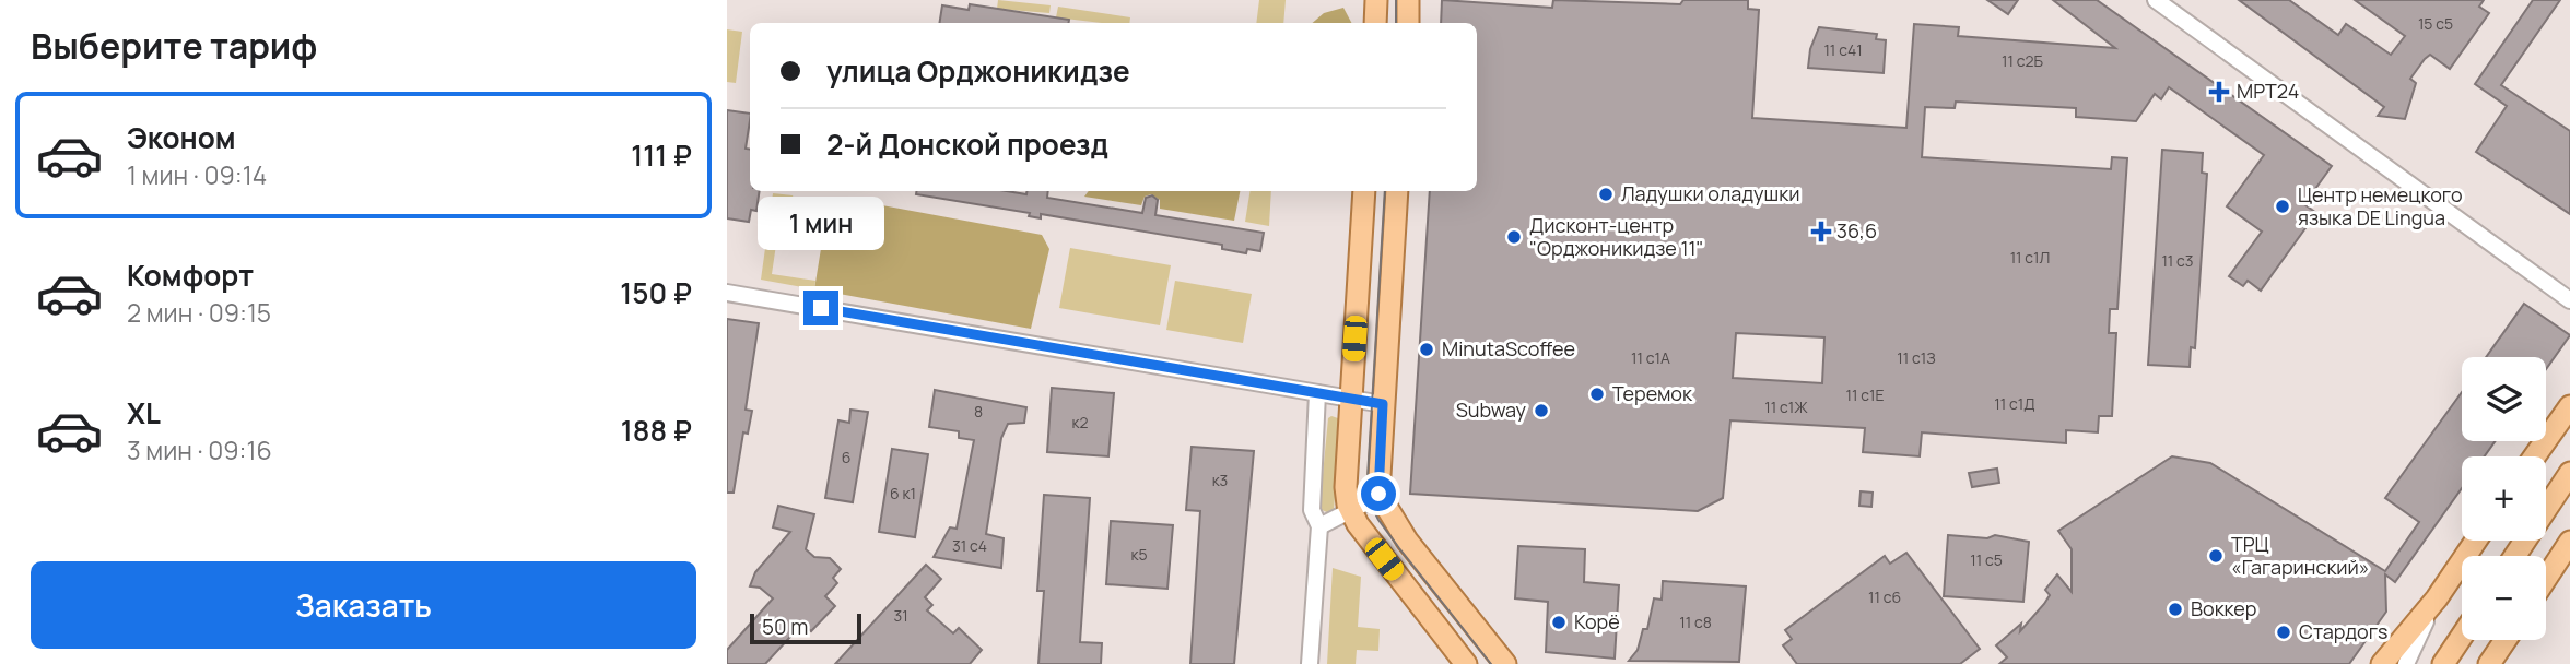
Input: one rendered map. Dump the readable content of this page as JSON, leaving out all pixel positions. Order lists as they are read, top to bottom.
{
  "places": {
    "health": ["МРТ24", "36,6"],
    "other": [
      "Ладушки оладушки",
      "Центр немецкого языка DE Lingua",
      "Дисконт-центр \"Орджоникидзе 11\"",
      "MinutaScoffee",
      "Теремок",
      "Subway",
      "ТРЦ «Гагаринский»",
      "Воккер",
      "Корё",
      "Стардогs"
    ]
  },
  "house_numbers": [
    "15 с5",
    "11 с41",
    "11 с2Б",
    "11 с1Л",
    "11 с3",
    "11 с1А",
    "11 с1З",
    "11 с1Е",
    "11 с1Д",
    "11 с1Ж",
    "8",
    "к2",
    "6",
    "к3",
    "6 к1",
    "31 с4",
    "к5",
    "11 с5",
    "11 с6",
    "31",
    "11 с8"
  ],
  "scale_bar": "50 m",
  "page": {
    "heading": "Выберите тариф",
    "banner": ["улица Орджоникидзе", "2-й Донской проезд"],
    "list": [
      {
        "name": "Эконом",
        "note": "1 мин · 09:14",
        "value": "111 ₽"
      },
      {
        "name": "Комфорт",
        "note": "2 мин · 09:15",
        "value": "150 ₽"
      },
      {
        "name": "XL",
        "note": "3 мин · 09:16",
        "value": "188 ₽"
      }
    ],
    "bubble": "1 мин",
    "map_buttons": ["+", "−"],
    "buttons": "Заказать",
    "scale": "50 m"
  }
}
